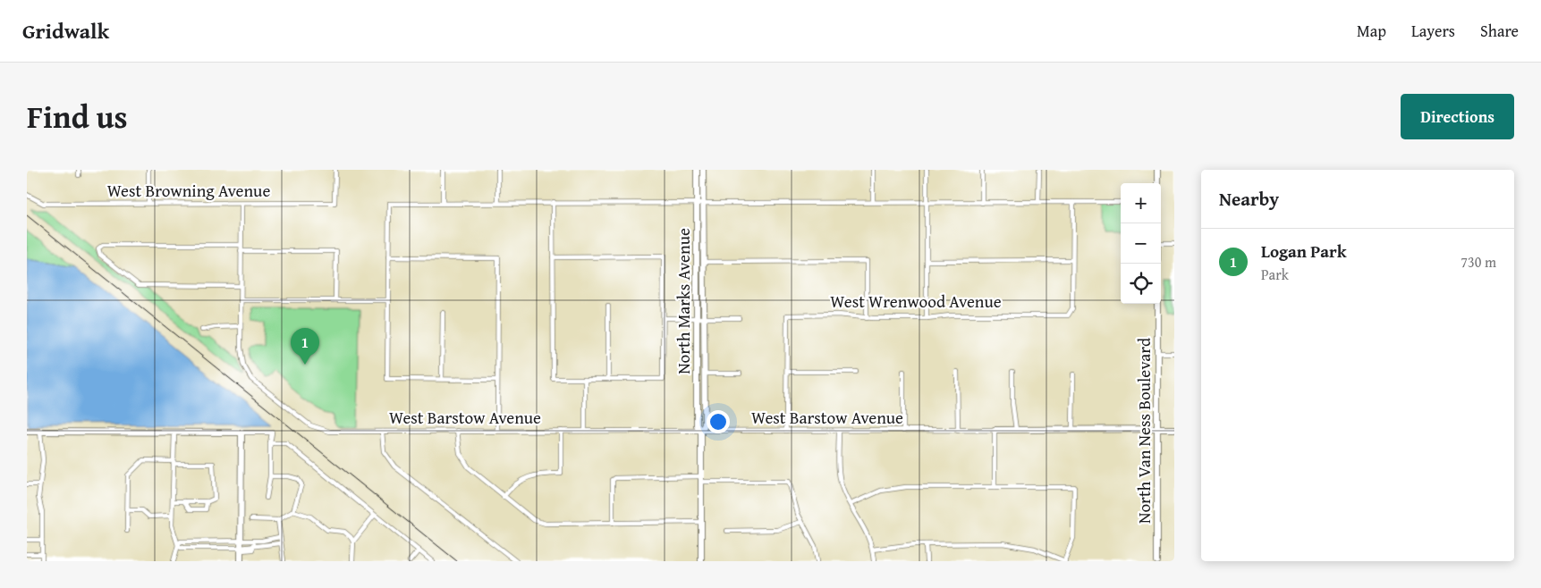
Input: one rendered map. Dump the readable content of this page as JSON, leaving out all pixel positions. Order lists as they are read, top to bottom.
{
  "streets": {
    "street": [
      "West Browning Avenue",
      "North Marks Avenue",
      "West Wrenwood Avenue",
      "West Barstow Avenue",
      "North Van Ness Boulevard"
    ]
  },
  "crossings": [
    ["North Marks Avenue", "West Barstow Avenue"],
    ["West Barstow Avenue", "North Van Ness Boulevard"]
  ],
  "page": {
    "header": "Gridwalk",
    "nav": ["Map", "Layers", "Share"],
    "title": "Find us",
    "buttons": "Directions",
    "heading": "Nearby",
    "map_buttons": ["+", "−"],
    "list": [
      {
        "mark": "1",
        "name": "Logan Park",
        "note": "Park",
        "value": "730 m"
      }
    ],
    "pins": "1"
  }
}
